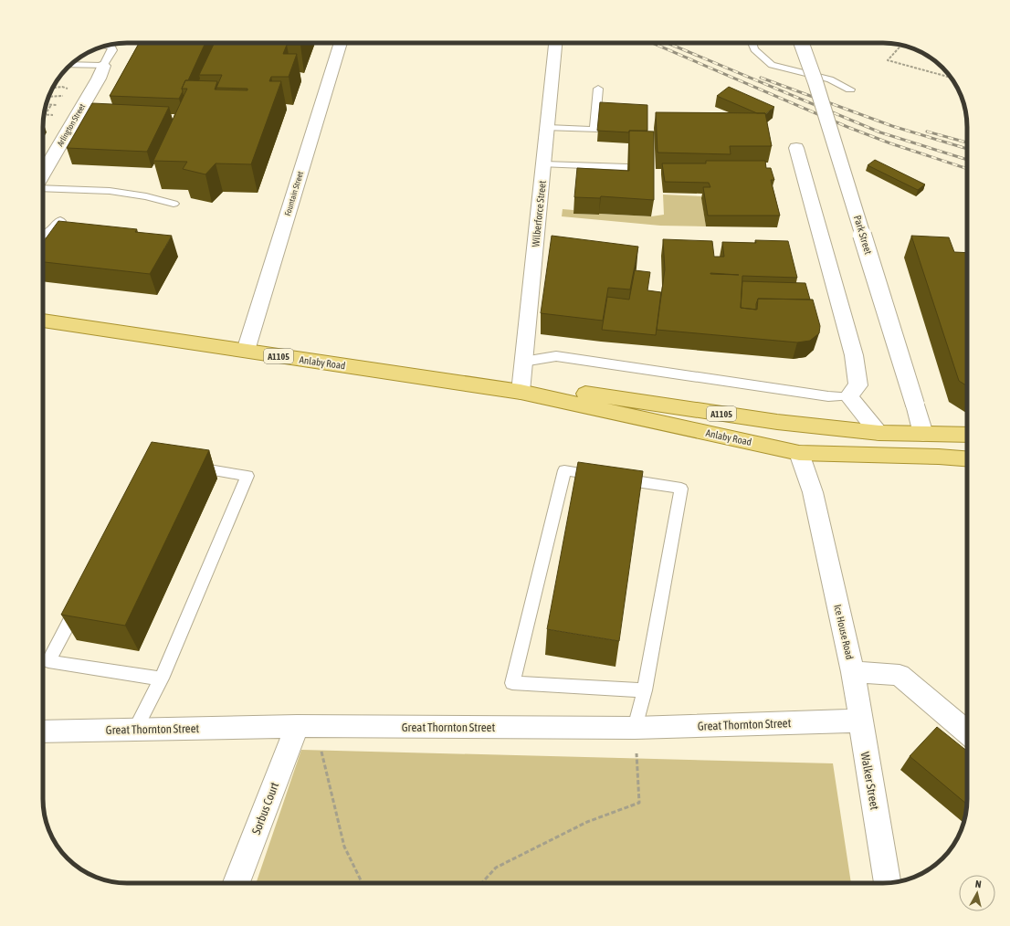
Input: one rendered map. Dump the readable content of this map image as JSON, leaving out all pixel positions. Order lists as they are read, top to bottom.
{
  "streets": {
    "main road": ["A1105", "Anlaby Road"],
    "street": [
      "Arlington Street",
      "Fountain Street",
      "Wilberforce Street",
      "Park Street",
      "Ice House Road",
      "Great Thornton Street",
      "Walker Street",
      "Sorbus Court"
    ]
  },
  "crossings": [
    ["Fountain Street", "Anlaby Road"],
    ["Wilberforce Street", "Anlaby Road"],
    ["Park Street", "Anlaby Road"],
    ["Anlaby Road", "Ice House Road"],
    ["Ice House Road", "Walker Street"],
    ["Great Thornton Street", "Walker Street"],
    ["Great Thornton Street", "Sorbus Court"]
  ],
  "north": "top"
}
